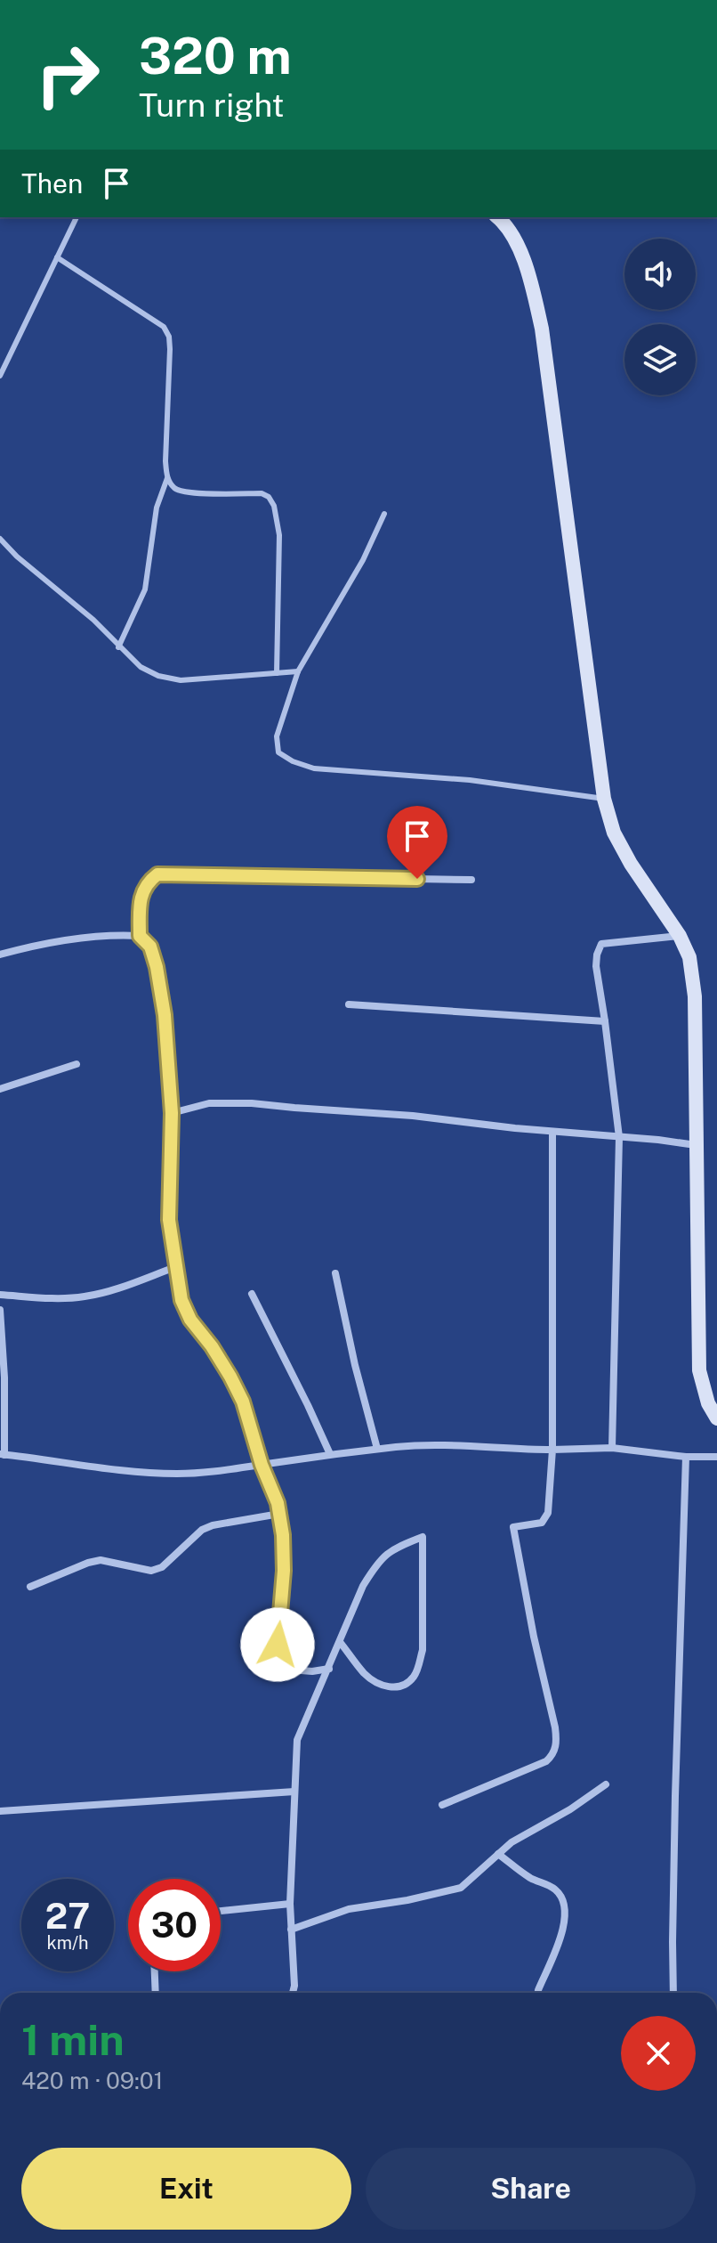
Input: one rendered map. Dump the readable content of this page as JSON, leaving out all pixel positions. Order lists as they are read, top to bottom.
{
  "page": {
    "turn": ["320 m", "Turn right"],
    "then": "Then",
    "speed": "27 km/h",
    "limit": "30",
    "heading": ["1 min", "420 m · 09:01"],
    "buttons": ["Exit", "Share"]
  }
}
